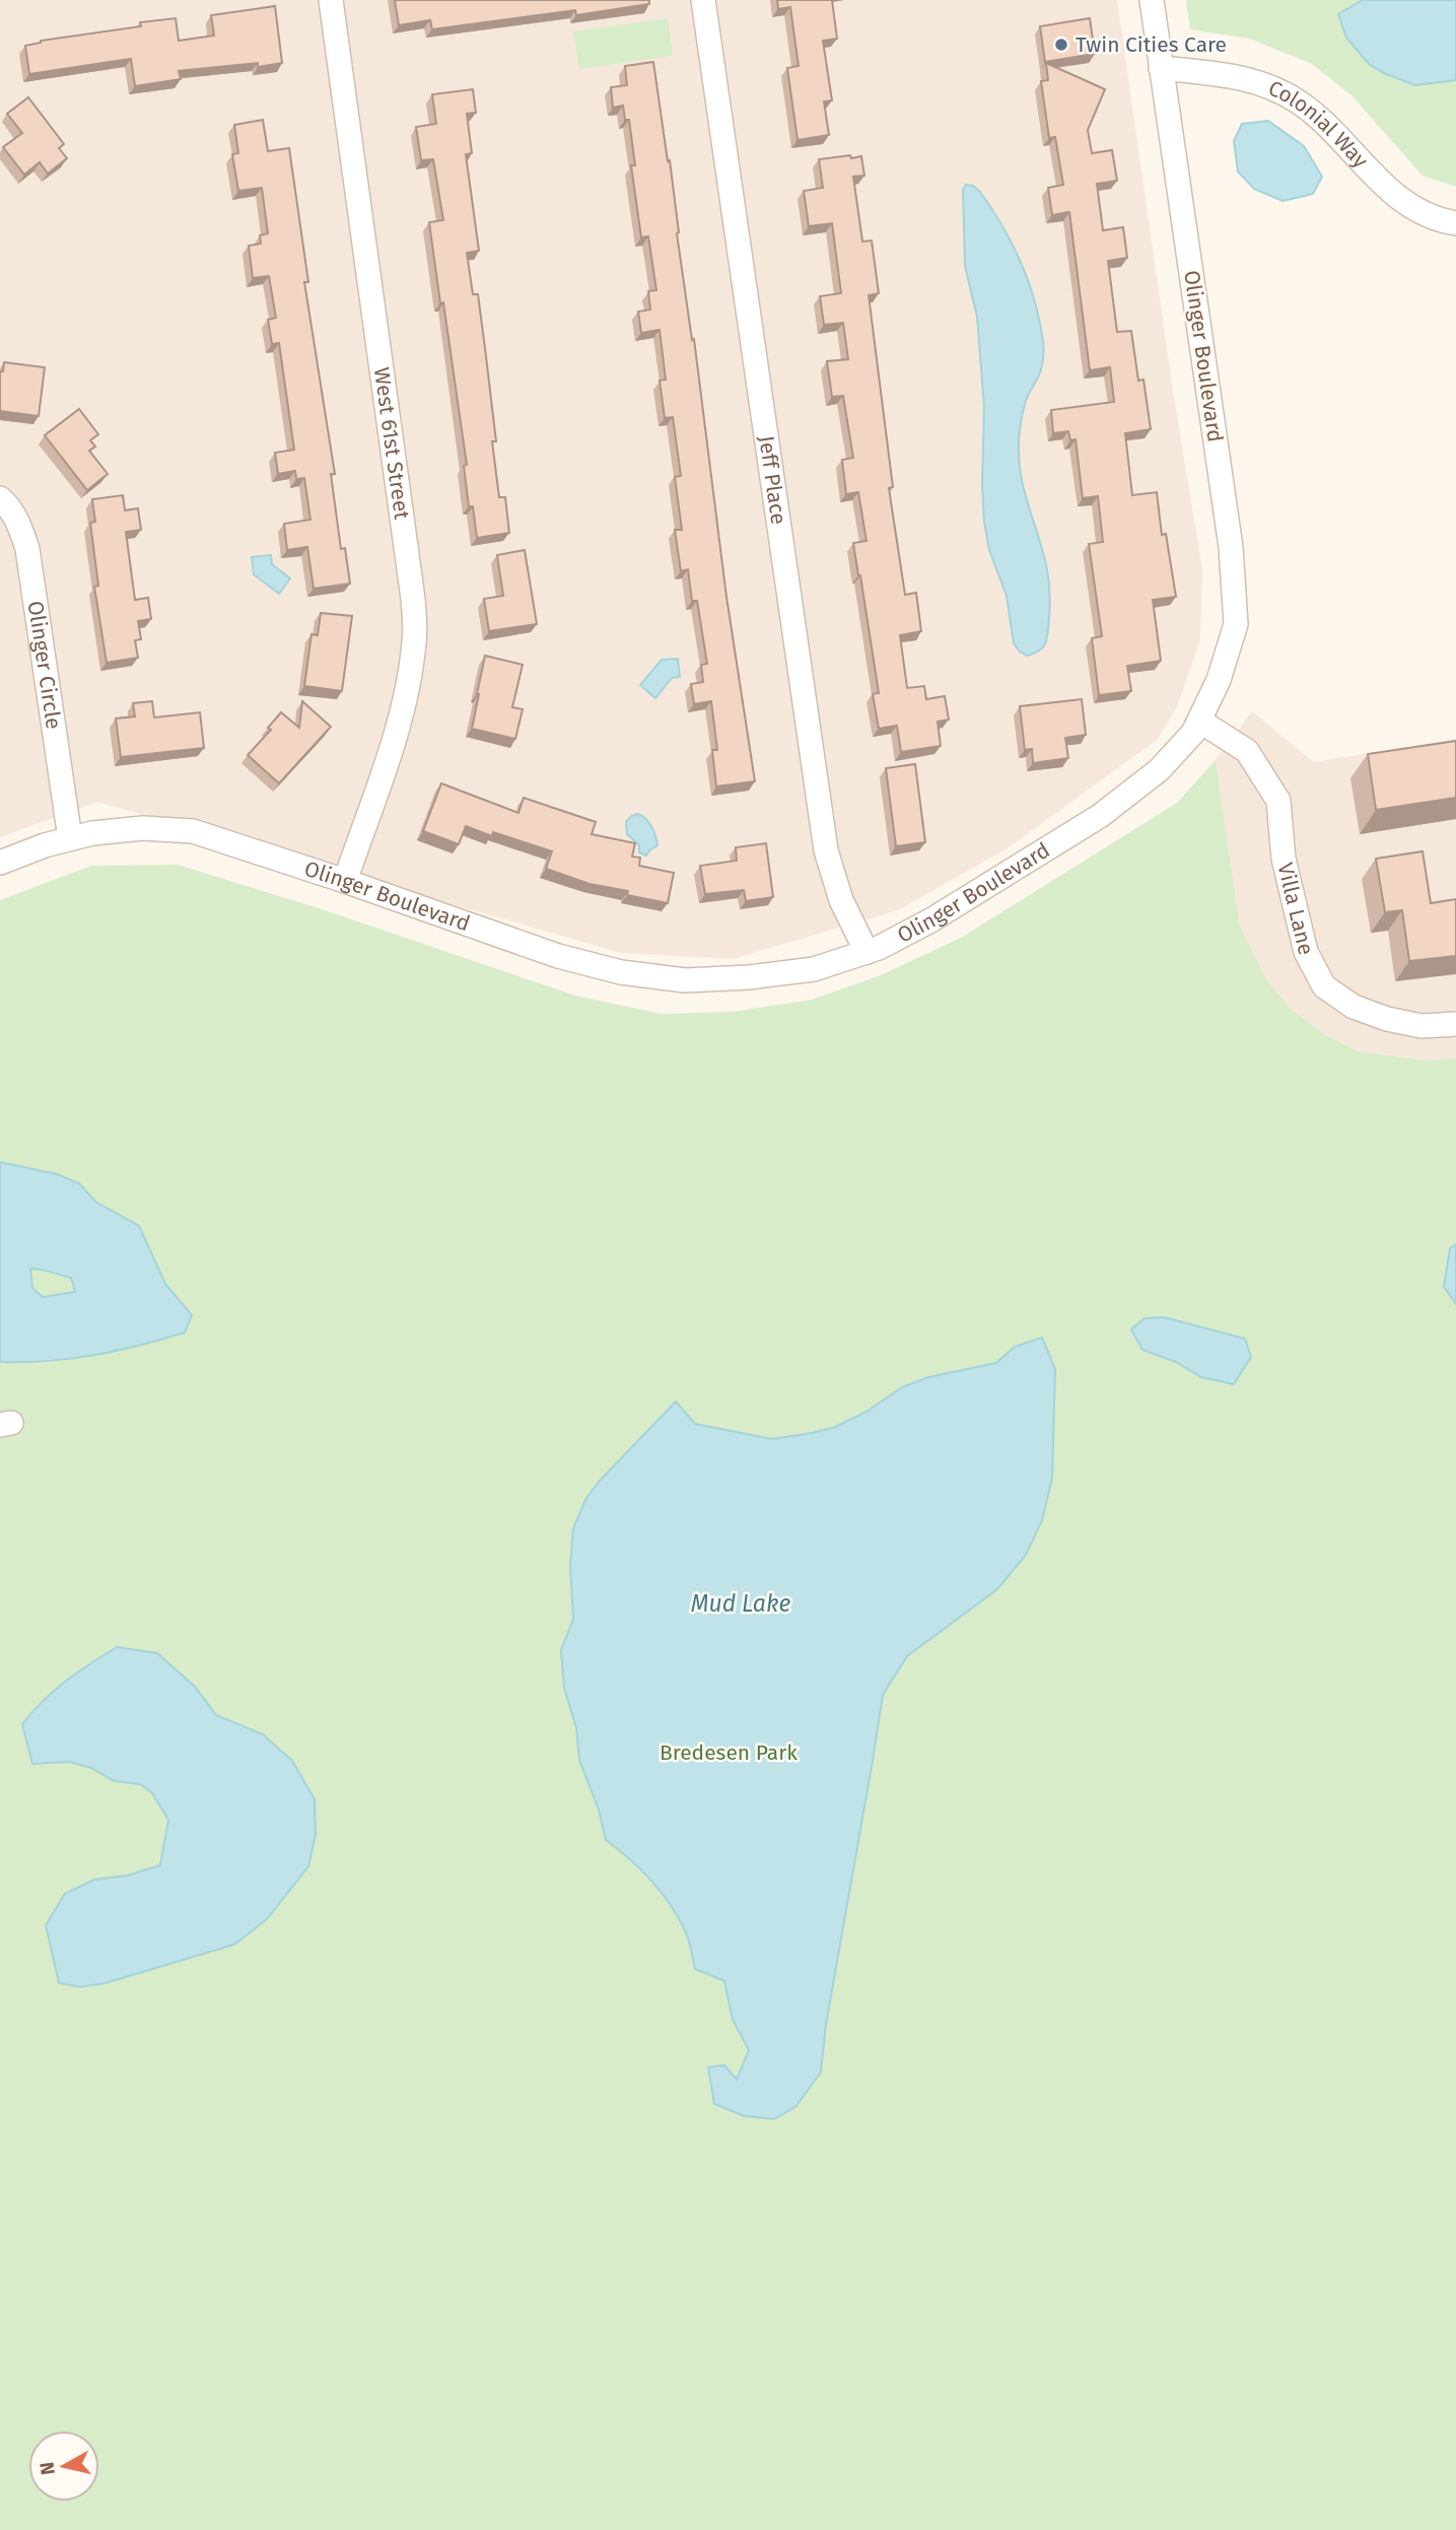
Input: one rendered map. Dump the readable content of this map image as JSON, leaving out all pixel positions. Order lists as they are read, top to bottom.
{
  "streets": {
    "street": [
      "Colonial Way",
      "Olinger Boulevard",
      "West 61st Street",
      "Jeff Place",
      "Olinger Circle",
      "Villa Lane"
    ]
  },
  "crossings": [
    ["Colonial Way", "Olinger Boulevard"],
    ["Olinger Boulevard", "West 61st Street"],
    ["Olinger Boulevard", "Jeff Place"],
    ["Olinger Boulevard", "Olinger Circle"],
    ["Olinger Boulevard", "Villa Lane"]
  ],
  "water": ["Mud Lake"],
  "parks": ["Bredesen Park"],
  "places": ["Twin Cities Care"],
  "north": "left"
}
